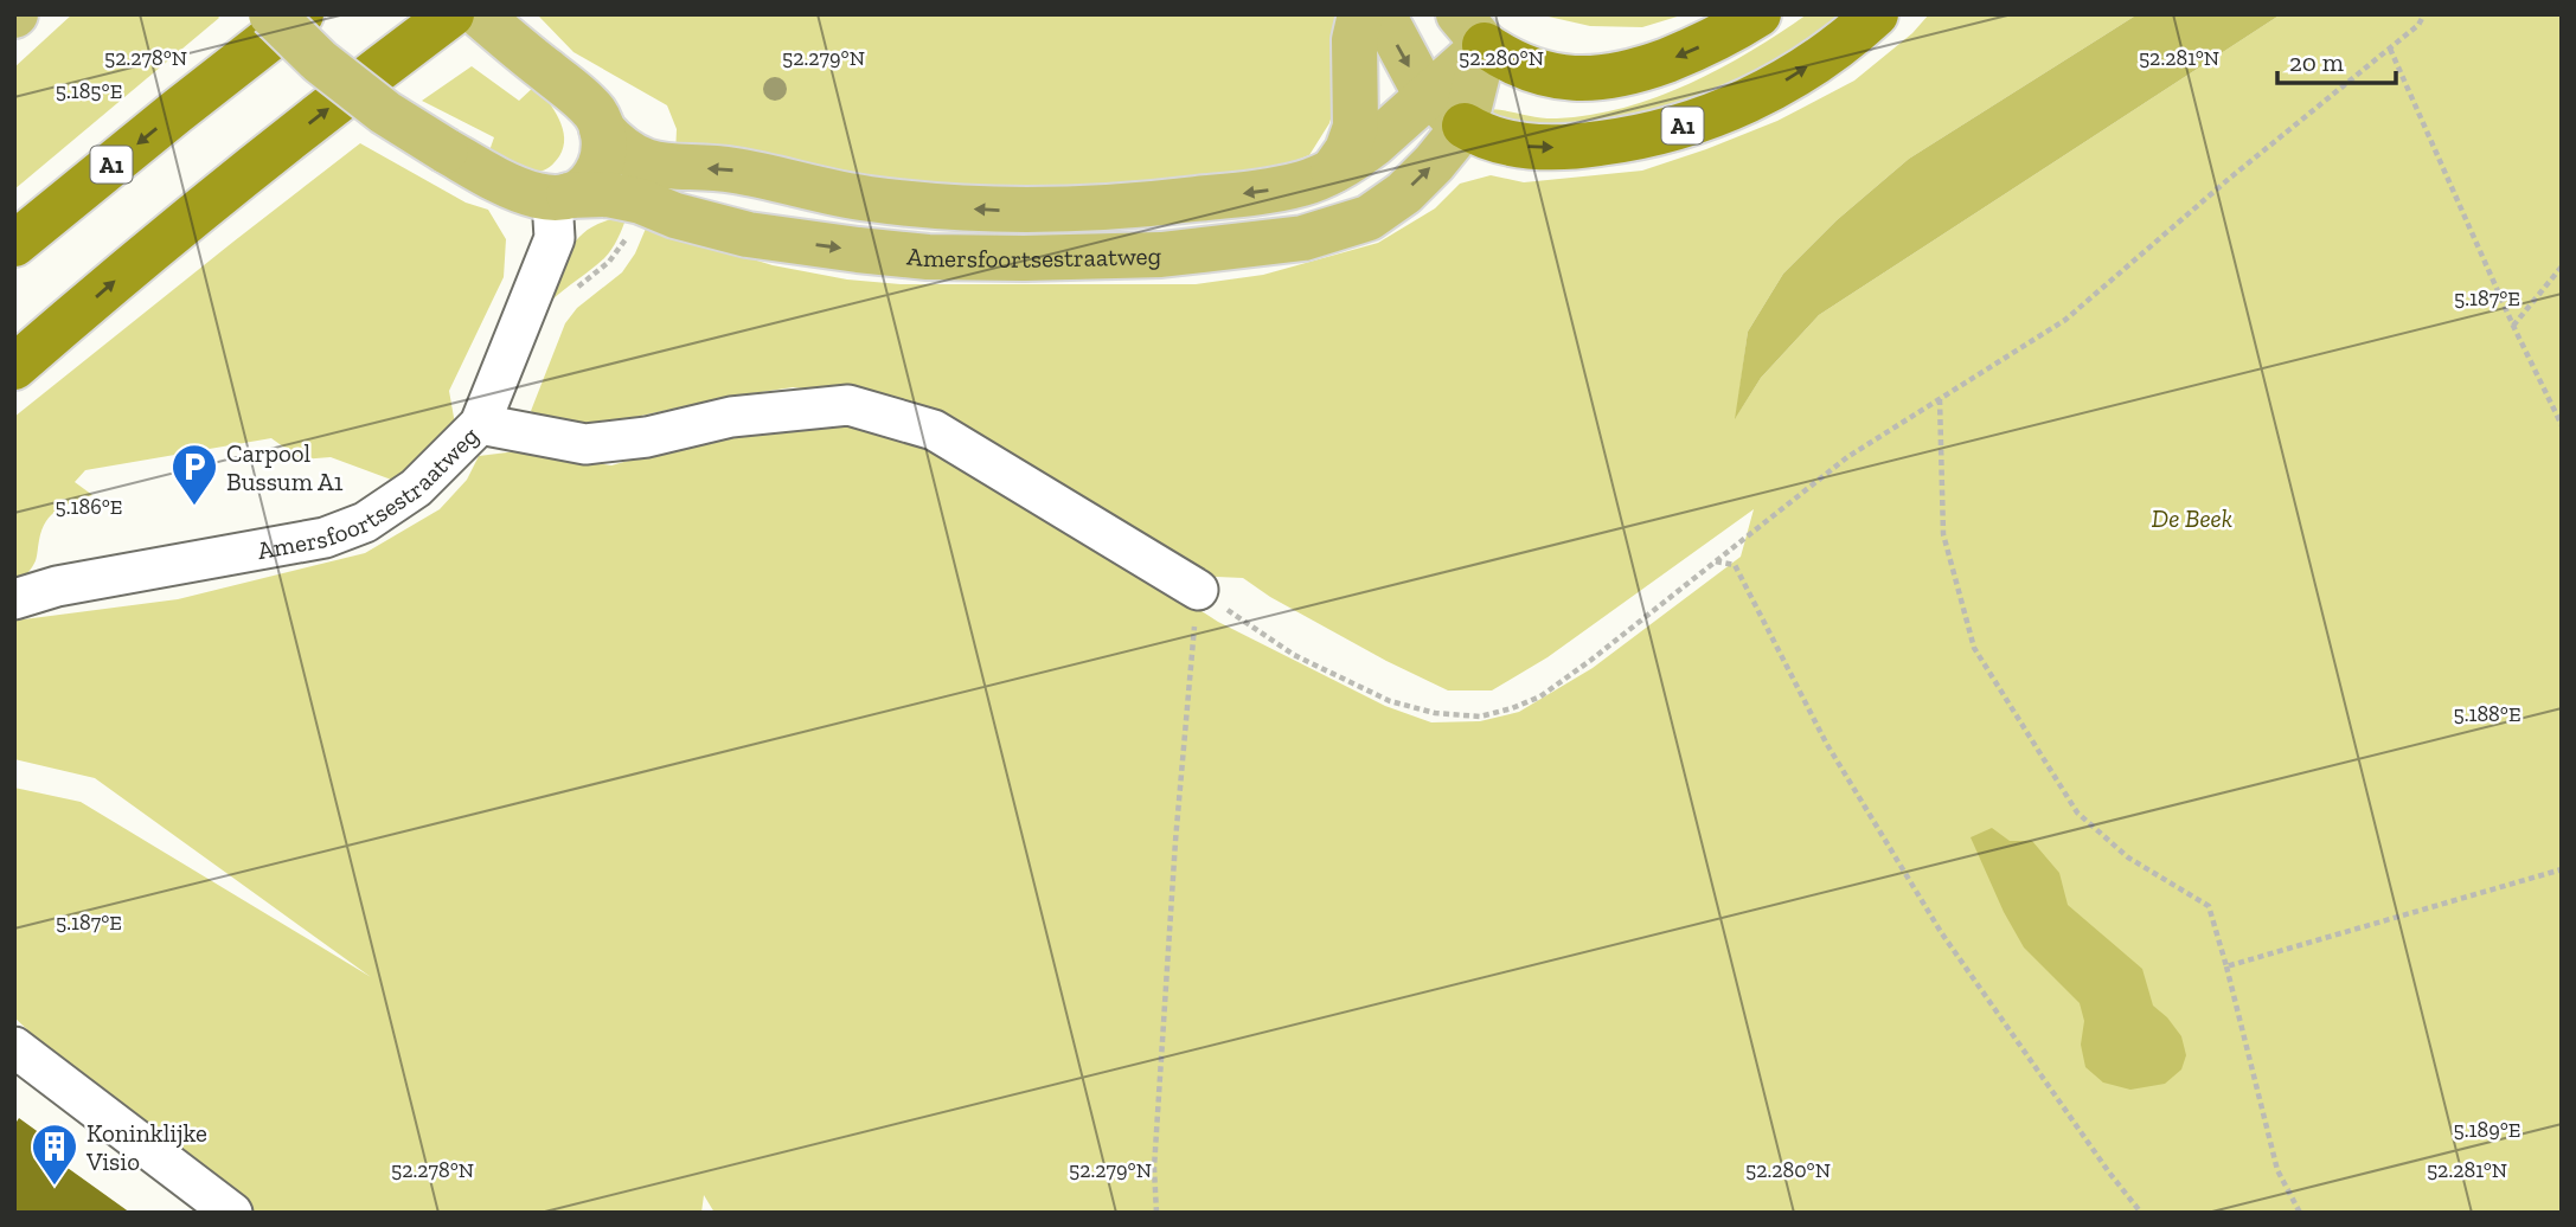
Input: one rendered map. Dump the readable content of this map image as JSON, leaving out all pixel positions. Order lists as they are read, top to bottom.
{
  "streets": {
    "highway": ["A1"],
    "main road": ["Amersfoortsestraatweg"]
  },
  "crossings": [
    ["A1", "Amersfoortsestraatweg"]
  ],
  "parks": ["De Beek"],
  "places": {
    "parking": ["Carpool Bussum A1"],
    "building": ["Koninklijke Visio"]
  },
  "scale_bar": "20 m",
  "coordinates": [
    "52.278°N",
    "52.279°N",
    "52.280°N",
    "52.281°N",
    "5.185°E",
    "5.187°E",
    "5.186°E",
    "5.188°E",
    "5.189°E"
  ]
}
